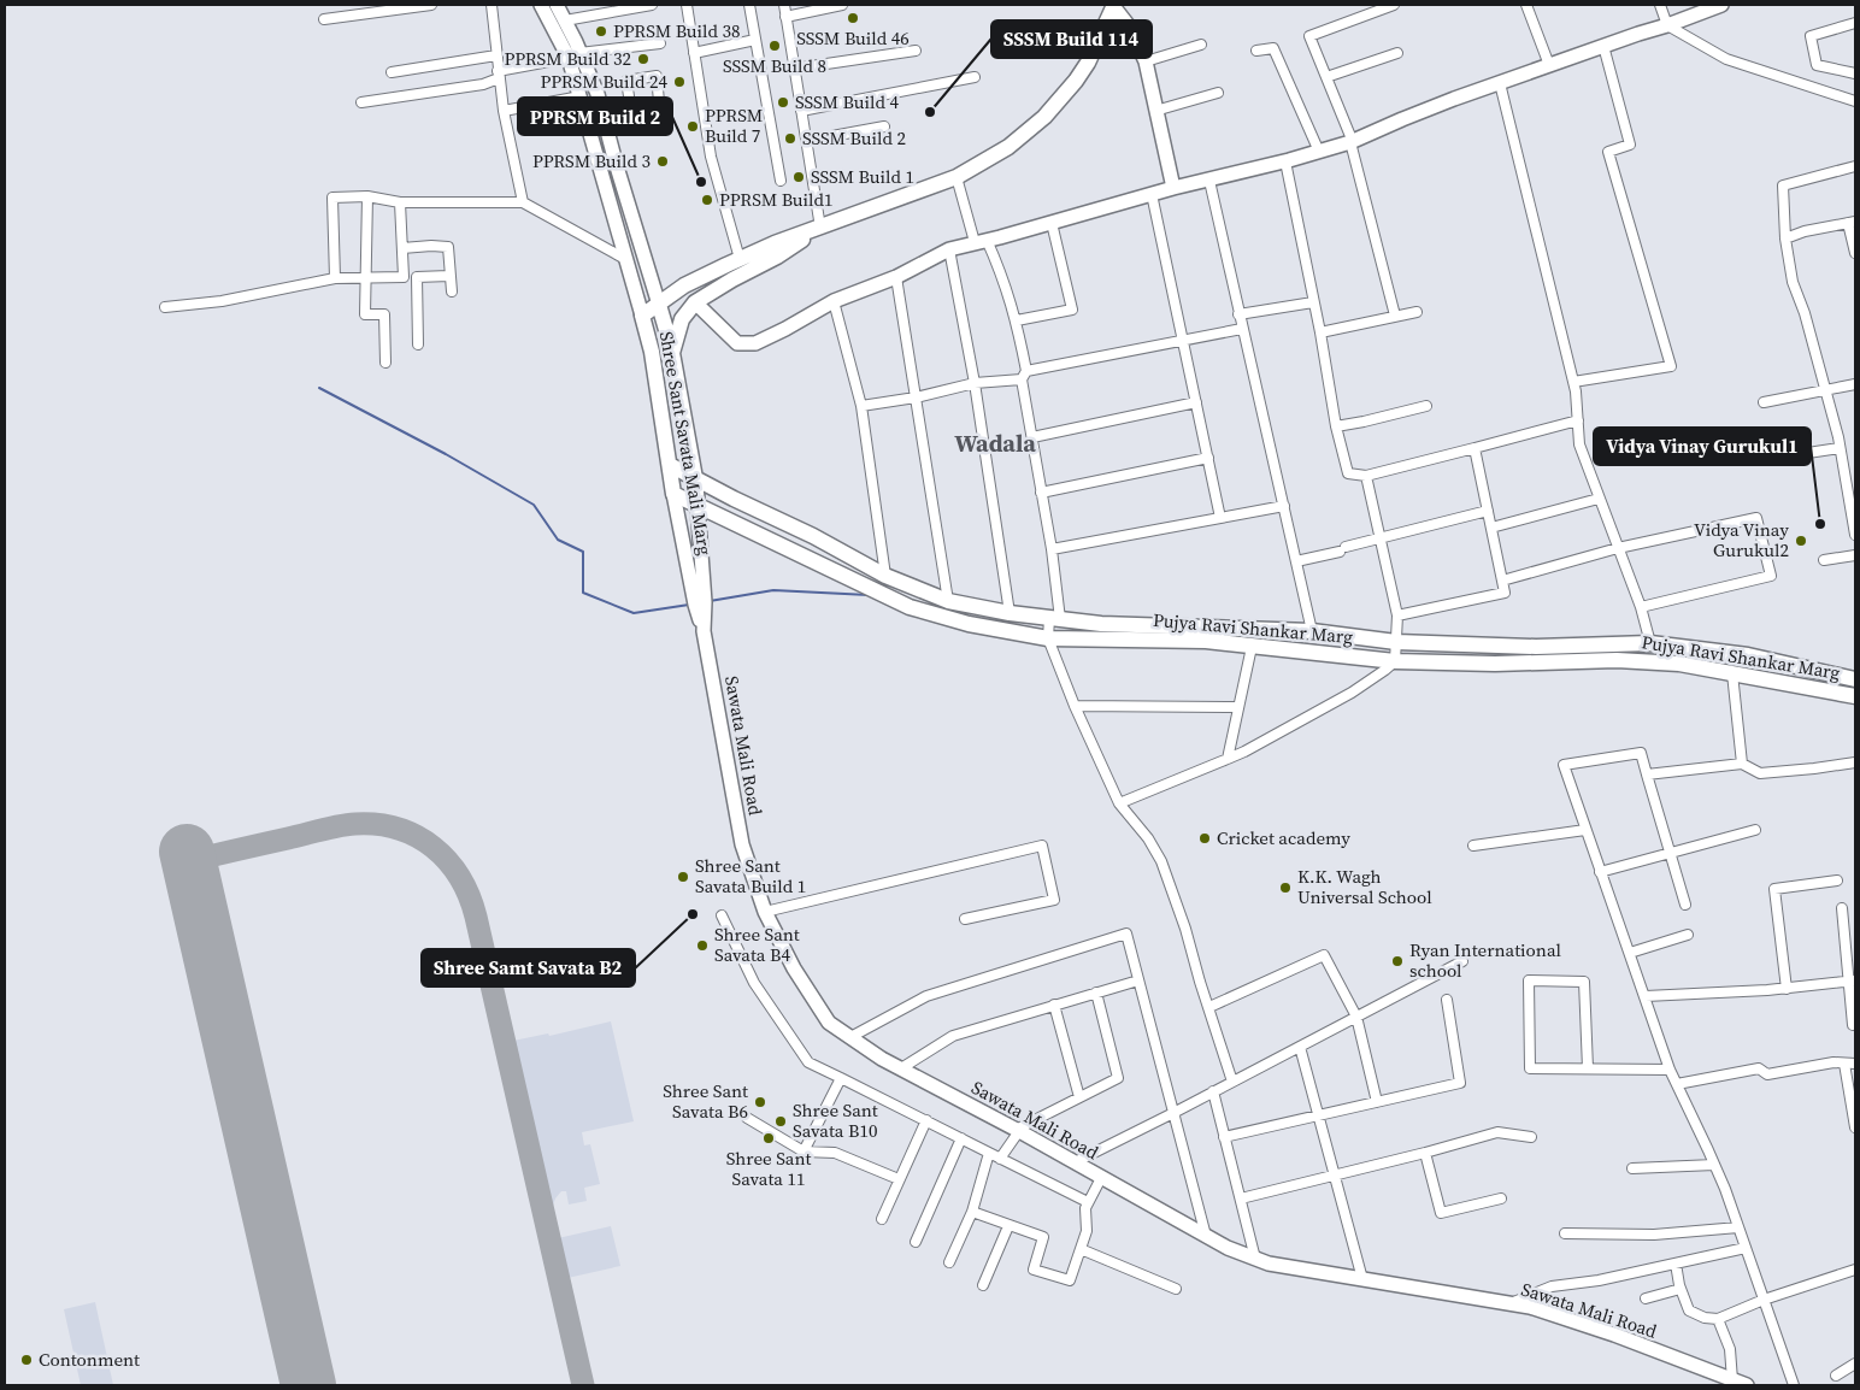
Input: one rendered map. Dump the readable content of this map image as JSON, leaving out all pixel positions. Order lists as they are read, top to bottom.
{
  "streets": {
    "main road": ["Shree Sant Savata Mali Marg", "Pujya Ravi Shankar Marg"],
    "street": ["Sawata Mali Road"]
  },
  "crossings": [
    ["Shree Sant Savata Mali Marg", "Pujya Ravi Shankar Marg"],
    ["Shree Sant Savata Mali Marg", "Sawata Mali Road"],
    ["Pujya Ravi Shankar Marg", "Sawata Mali Road"]
  ],
  "districts": ["Wadala"],
  "places": [
    "SSSM Build 46",
    "PPRSM Build 38",
    "SSSM Build 8",
    "PPRSM Build 32",
    "PPRSM Build 24",
    "SSSM Build 4",
    "SSSM Build 114",
    "PPRSM Build 7",
    "SSSM Build 2",
    "PPRSM Build 3",
    "SSSM Build 1",
    "PPRSM Build 2",
    "PPRSM Build1",
    "Vidya Vinay Gurukul1",
    "Vidya Vinay Gurukul2",
    "Cricket academy",
    "Shree Sant Savata Build 1",
    "K.K. Wagh Universal School",
    "Shree Samt Savata B2",
    "Shree Sant Savata B4",
    "Ryan International school",
    "Shree Sant Savata B6",
    "Shree Sant Savata B10",
    "Shree Sant Savata 11",
    "Contonment"
  ]
}
